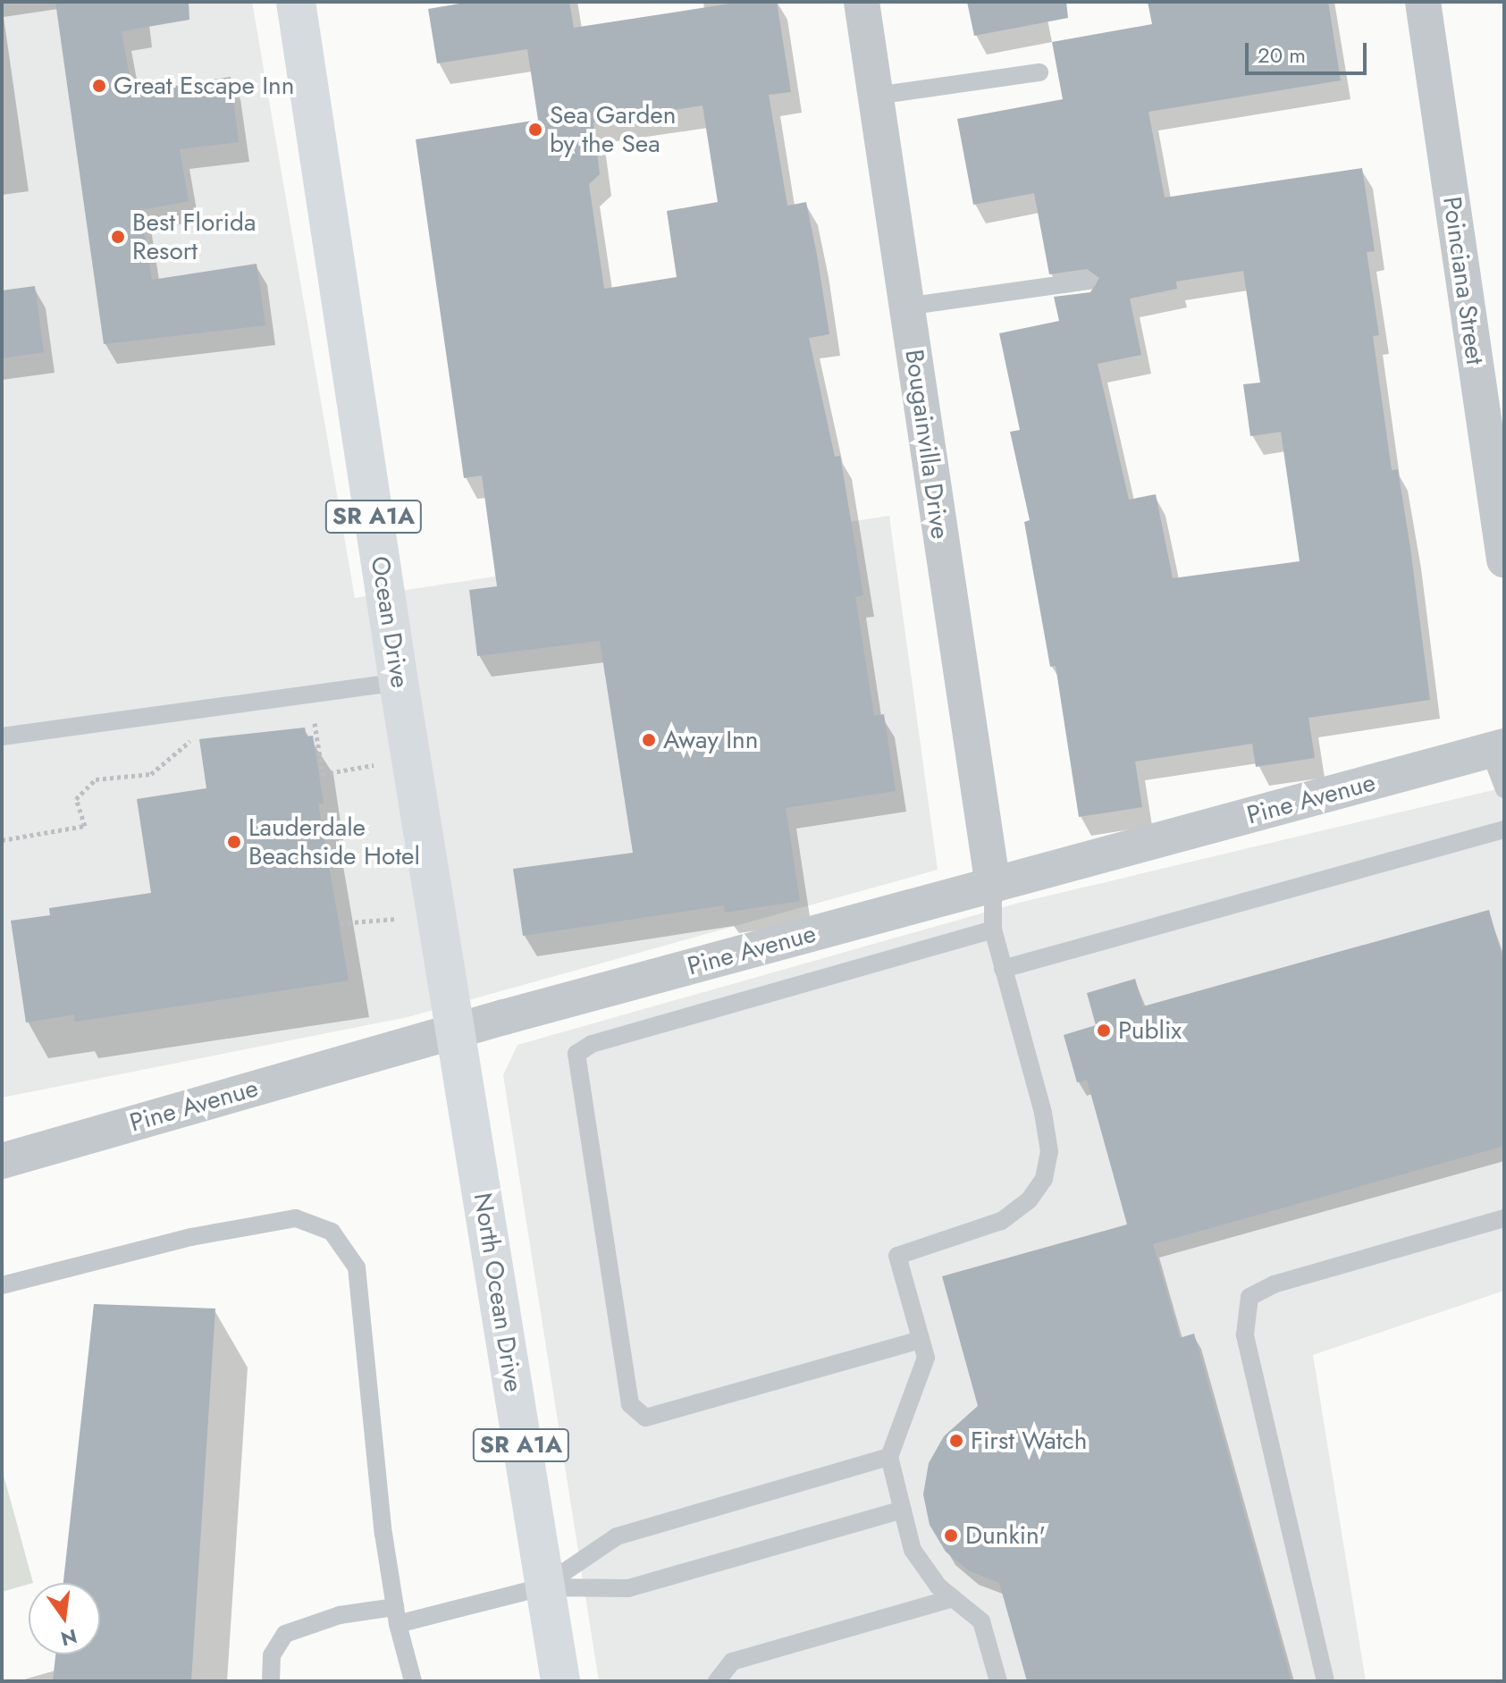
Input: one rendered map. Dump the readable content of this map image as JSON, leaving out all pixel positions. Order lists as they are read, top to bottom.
{
  "streets": {
    "main road": ["SR A1A", "Ocean Drive", "North Ocean Drive"],
    "street": ["Poinciana Street", "Bougainvilla Drive", "Pine Avenue"]
  },
  "crossings": [
    ["Bougainvilla Drive", "Pine Avenue"],
    ["Ocean Drive", "Pine Avenue"],
    ["Ocean Drive", "North Ocean Drive"],
    ["Pine Avenue", "North Ocean Drive"]
  ],
  "places": [
    "Great Escape Inn",
    "Sea Garden by the Sea",
    "Best Florida Resort",
    "Away Inn",
    "Lauderdale Beachside Hotel",
    "Publix",
    "First Watch",
    "Dunkin'"
  ],
  "scale_bar": "20 m",
  "north": "bottom"
}
